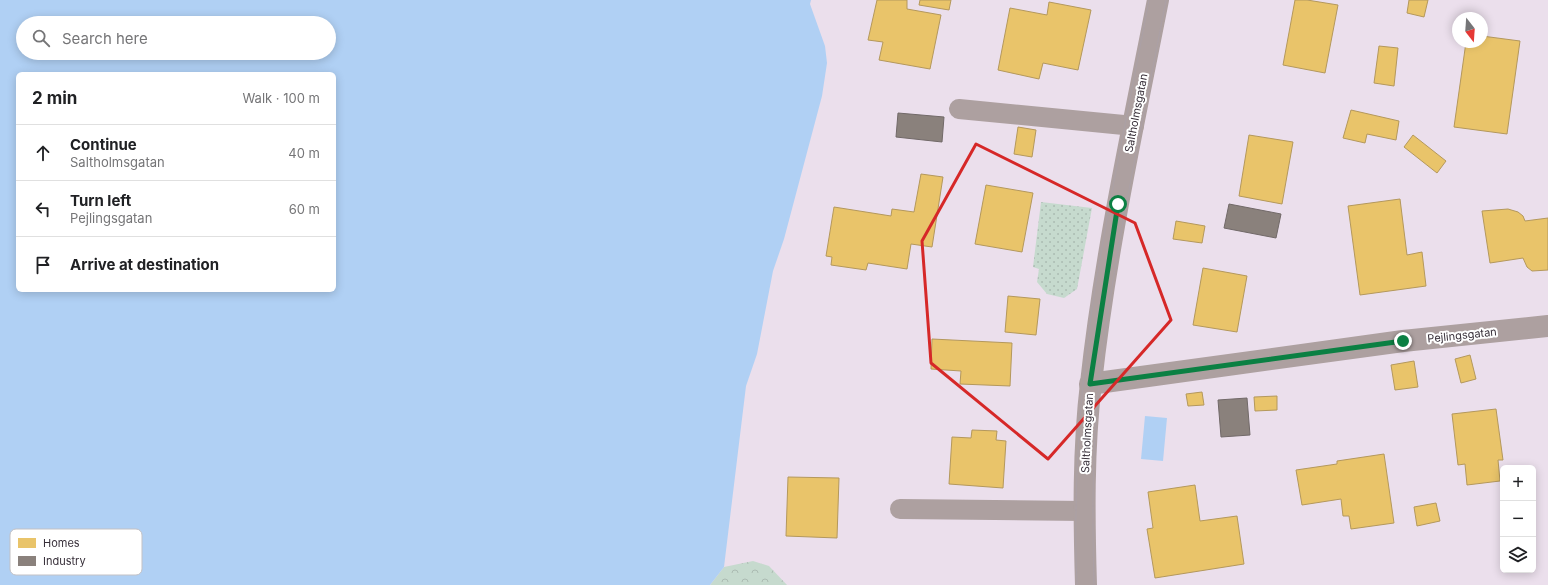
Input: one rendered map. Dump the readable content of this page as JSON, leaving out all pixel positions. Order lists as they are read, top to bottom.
{
  "streets": {
    "street": ["Saltholmsgatan", "Pejlingsgatan"]
  },
  "crossings": [
    ["Saltholmsgatan", "Pejlingsgatan"]
  ],
  "legend": ["Homes", "Industry"],
  "north": "bottom",
  "page": {
    "search": "Search here",
    "heading": ["2 min", "Walk · 100 m"],
    "list": [
      ["Continue", "Saltholmsgatan", "40 m"],
      ["Turn left", "Pejlingsgatan", "60 m"],
      "Arrive at destination"
    ],
    "map_buttons": ["+", "−"]
  }
}
